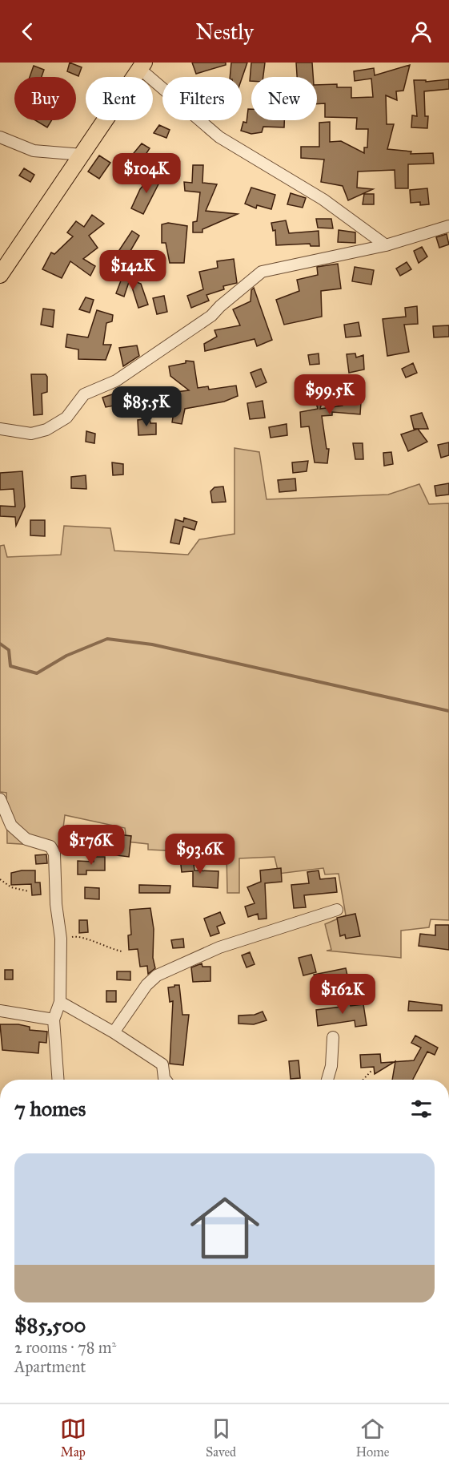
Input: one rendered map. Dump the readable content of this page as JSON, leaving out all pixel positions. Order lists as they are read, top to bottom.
{
  "page": {
    "header": "Nestly",
    "chip": [
      "Buy",
      "Rent",
      "Filters",
      "New"
    ],
    "price": [
      "$104K",
      "$142K",
      "$99.5K",
      "$85.5K",
      "$176K",
      "$93.6K",
      "$162K"
    ],
    "heading": "7 homes",
    "list": [
      {
        "name": "$85,500",
        "note": "2 rooms · 78 m² · Apartment"
      }
    ],
    "tabs": ["Map", "Saved", "Home"]
  }
}
